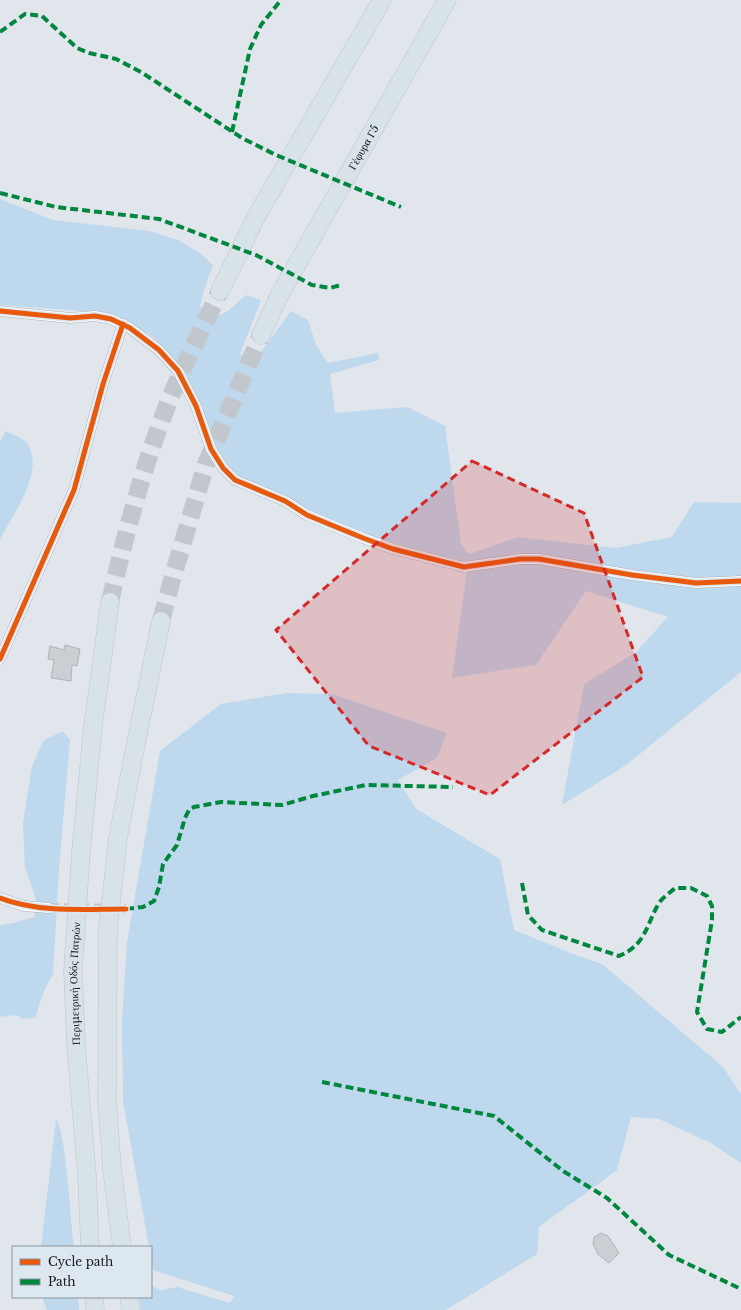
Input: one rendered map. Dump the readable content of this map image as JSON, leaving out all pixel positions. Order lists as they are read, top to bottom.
{
  "streets": {
    "highway": ["Γέφυρα Γ5", "Περιμετρική Οδός Πατρών"]
  },
  "legend": ["Cycle path", "Path"]
}
